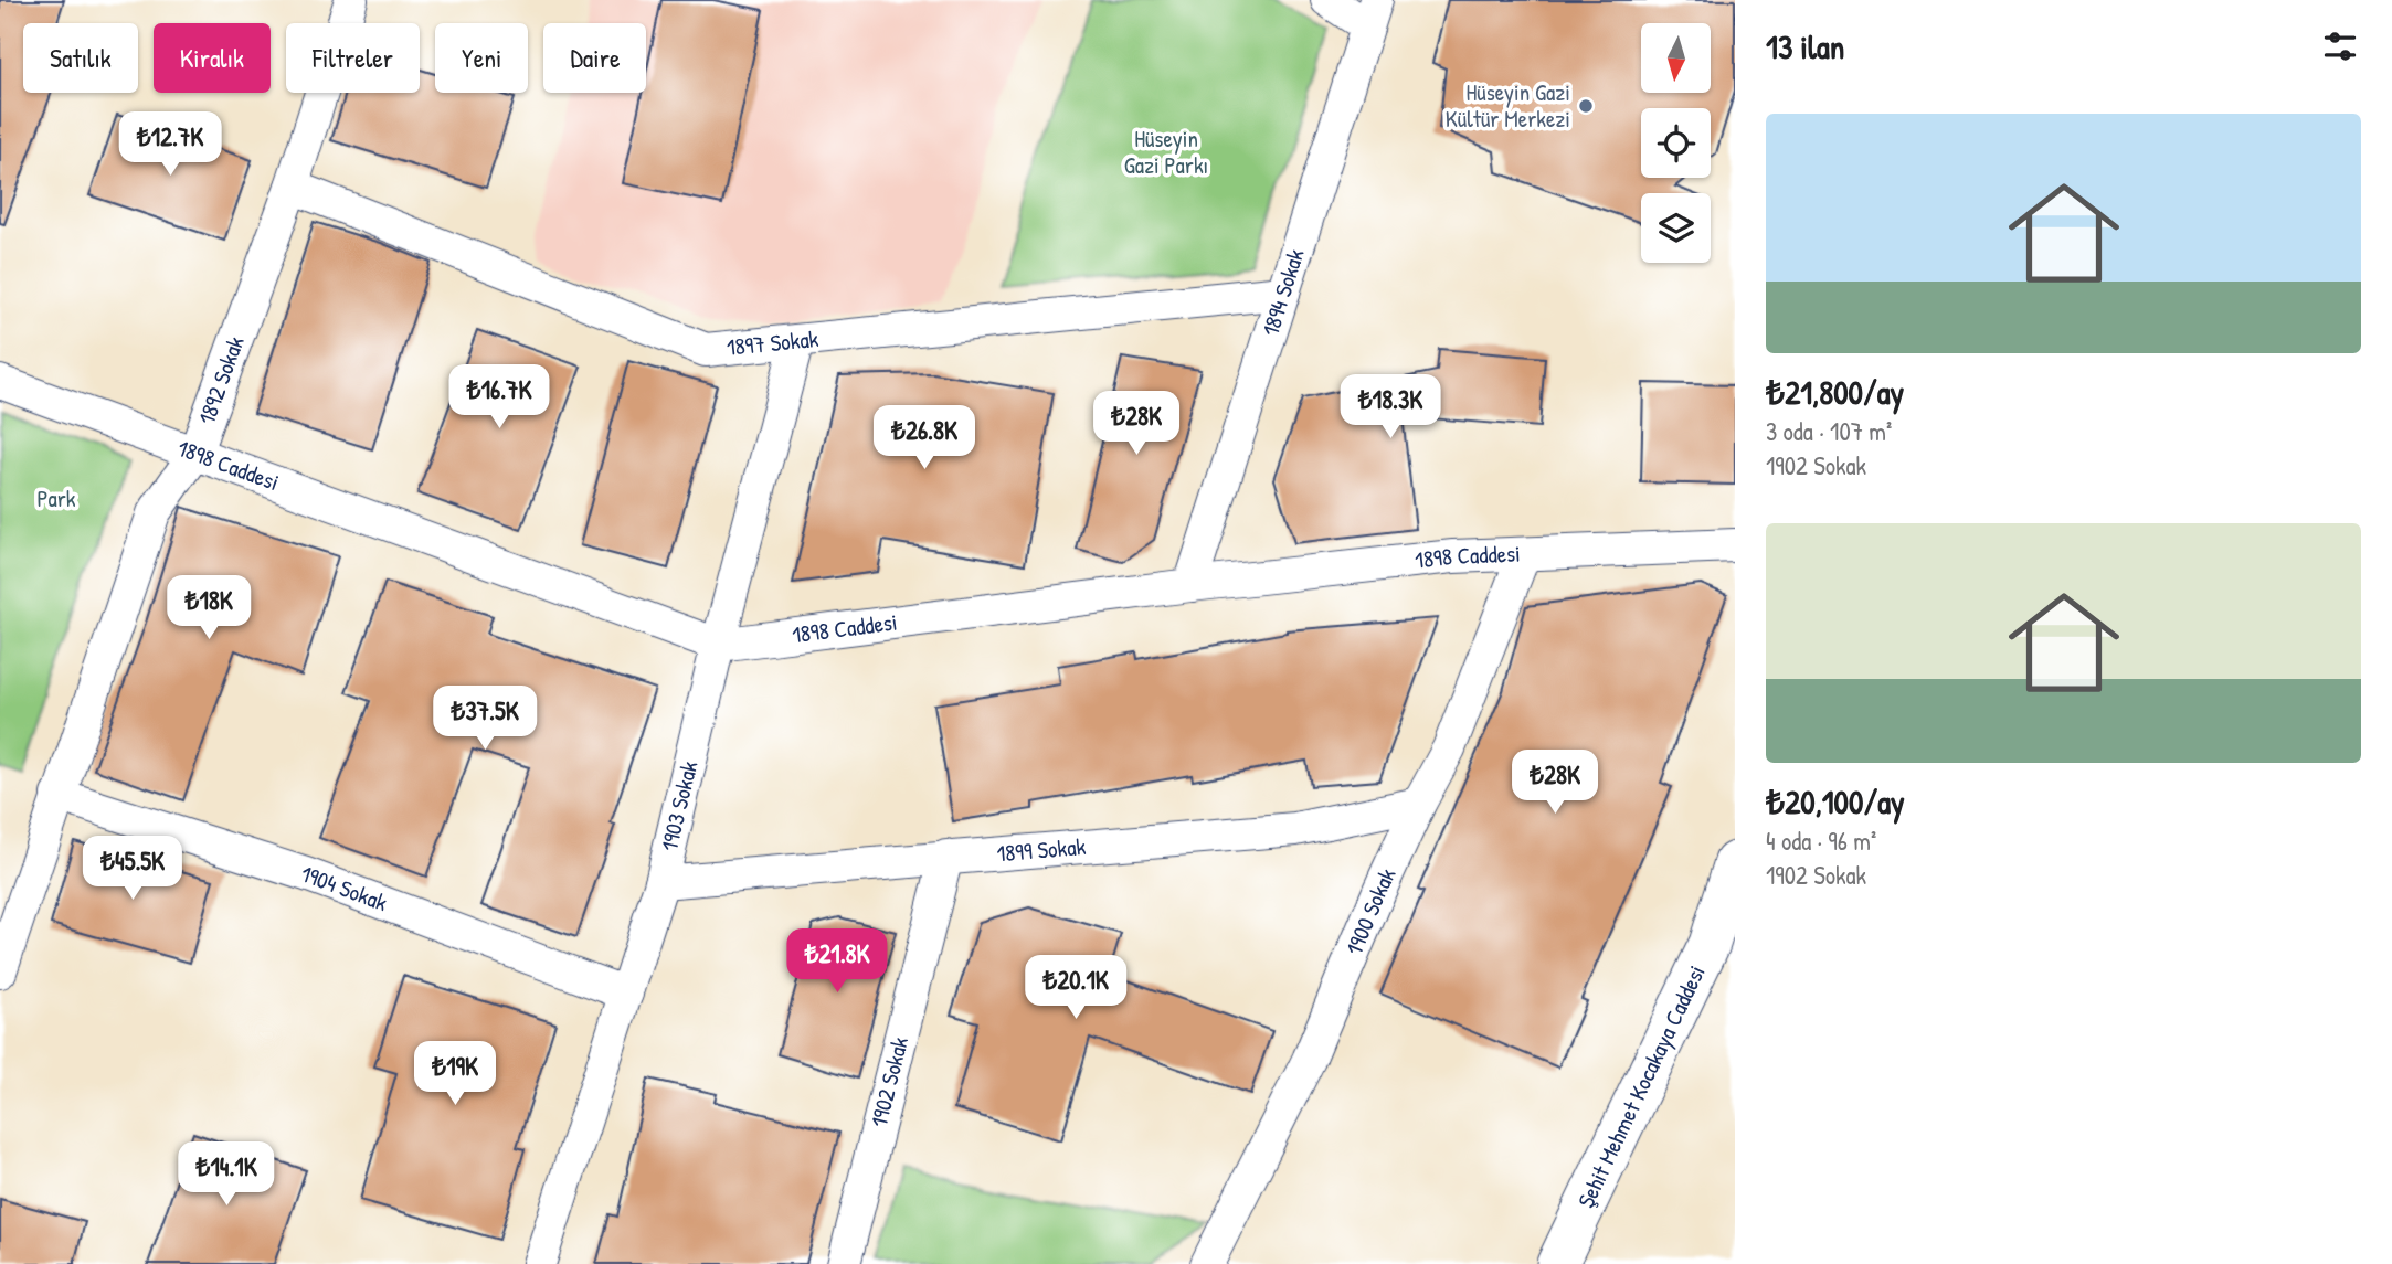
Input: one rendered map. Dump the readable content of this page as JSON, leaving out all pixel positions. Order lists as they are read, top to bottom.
{
  "streets": {
    "street": [
      "1894 Sokak",
      "1897 Sokak",
      "1892 Sokak",
      "1898 Caddesi",
      "1903 Sokak",
      "1899 Sokak",
      "1904 Sokak",
      "1900 Sokak",
      "1902 Sokak",
      "Şehit Mehmet Kocakaya Caddesi"
    ]
  },
  "crossings": [
    ["1894 Sokak", "1897 Sokak"],
    ["1894 Sokak", "1898 Caddesi"],
    ["1897 Sokak", "1892 Sokak"],
    ["1897 Sokak", "1903 Sokak"],
    ["1892 Sokak", "1898 Caddesi"],
    ["1892 Sokak", "1904 Sokak"],
    ["1898 Caddesi", "1903 Sokak"],
    ["1898 Caddesi", "1900 Sokak"],
    ["1903 Sokak", "1899 Sokak"],
    ["1903 Sokak", "1904 Sokak"],
    ["1899 Sokak", "1900 Sokak"],
    ["1899 Sokak", "1902 Sokak"]
  ],
  "parks": ["Hüseyin Gazi Parkı", "Park"],
  "places": ["Hüseyin Gazi Kültür Merkezi"],
  "north": "bottom",
  "page": {
    "heading": "13 ilan",
    "chip": [
      "Satılık",
      "Kiralık",
      "Filtreler",
      "Yeni",
      "Daire"
    ],
    "list": [
      {
        "name": "₺21,800/ay",
        "note": "3 oda · 107 m² · 1902 Sokak"
      },
      {
        "name": "₺20,100/ay",
        "note": "4 oda · 96 m² · 1902 Sokak"
      }
    ],
    "price": [
      "₺12.7K",
      "₺16.7K",
      "₺18.3K",
      "₺28K",
      "₺26.8K",
      "₺18K",
      "₺37.5K",
      "₺28K",
      "₺45.5K",
      "₺21.8K",
      "₺20.1K",
      "₺19K",
      "₺14.1K"
    ]
  }
}
